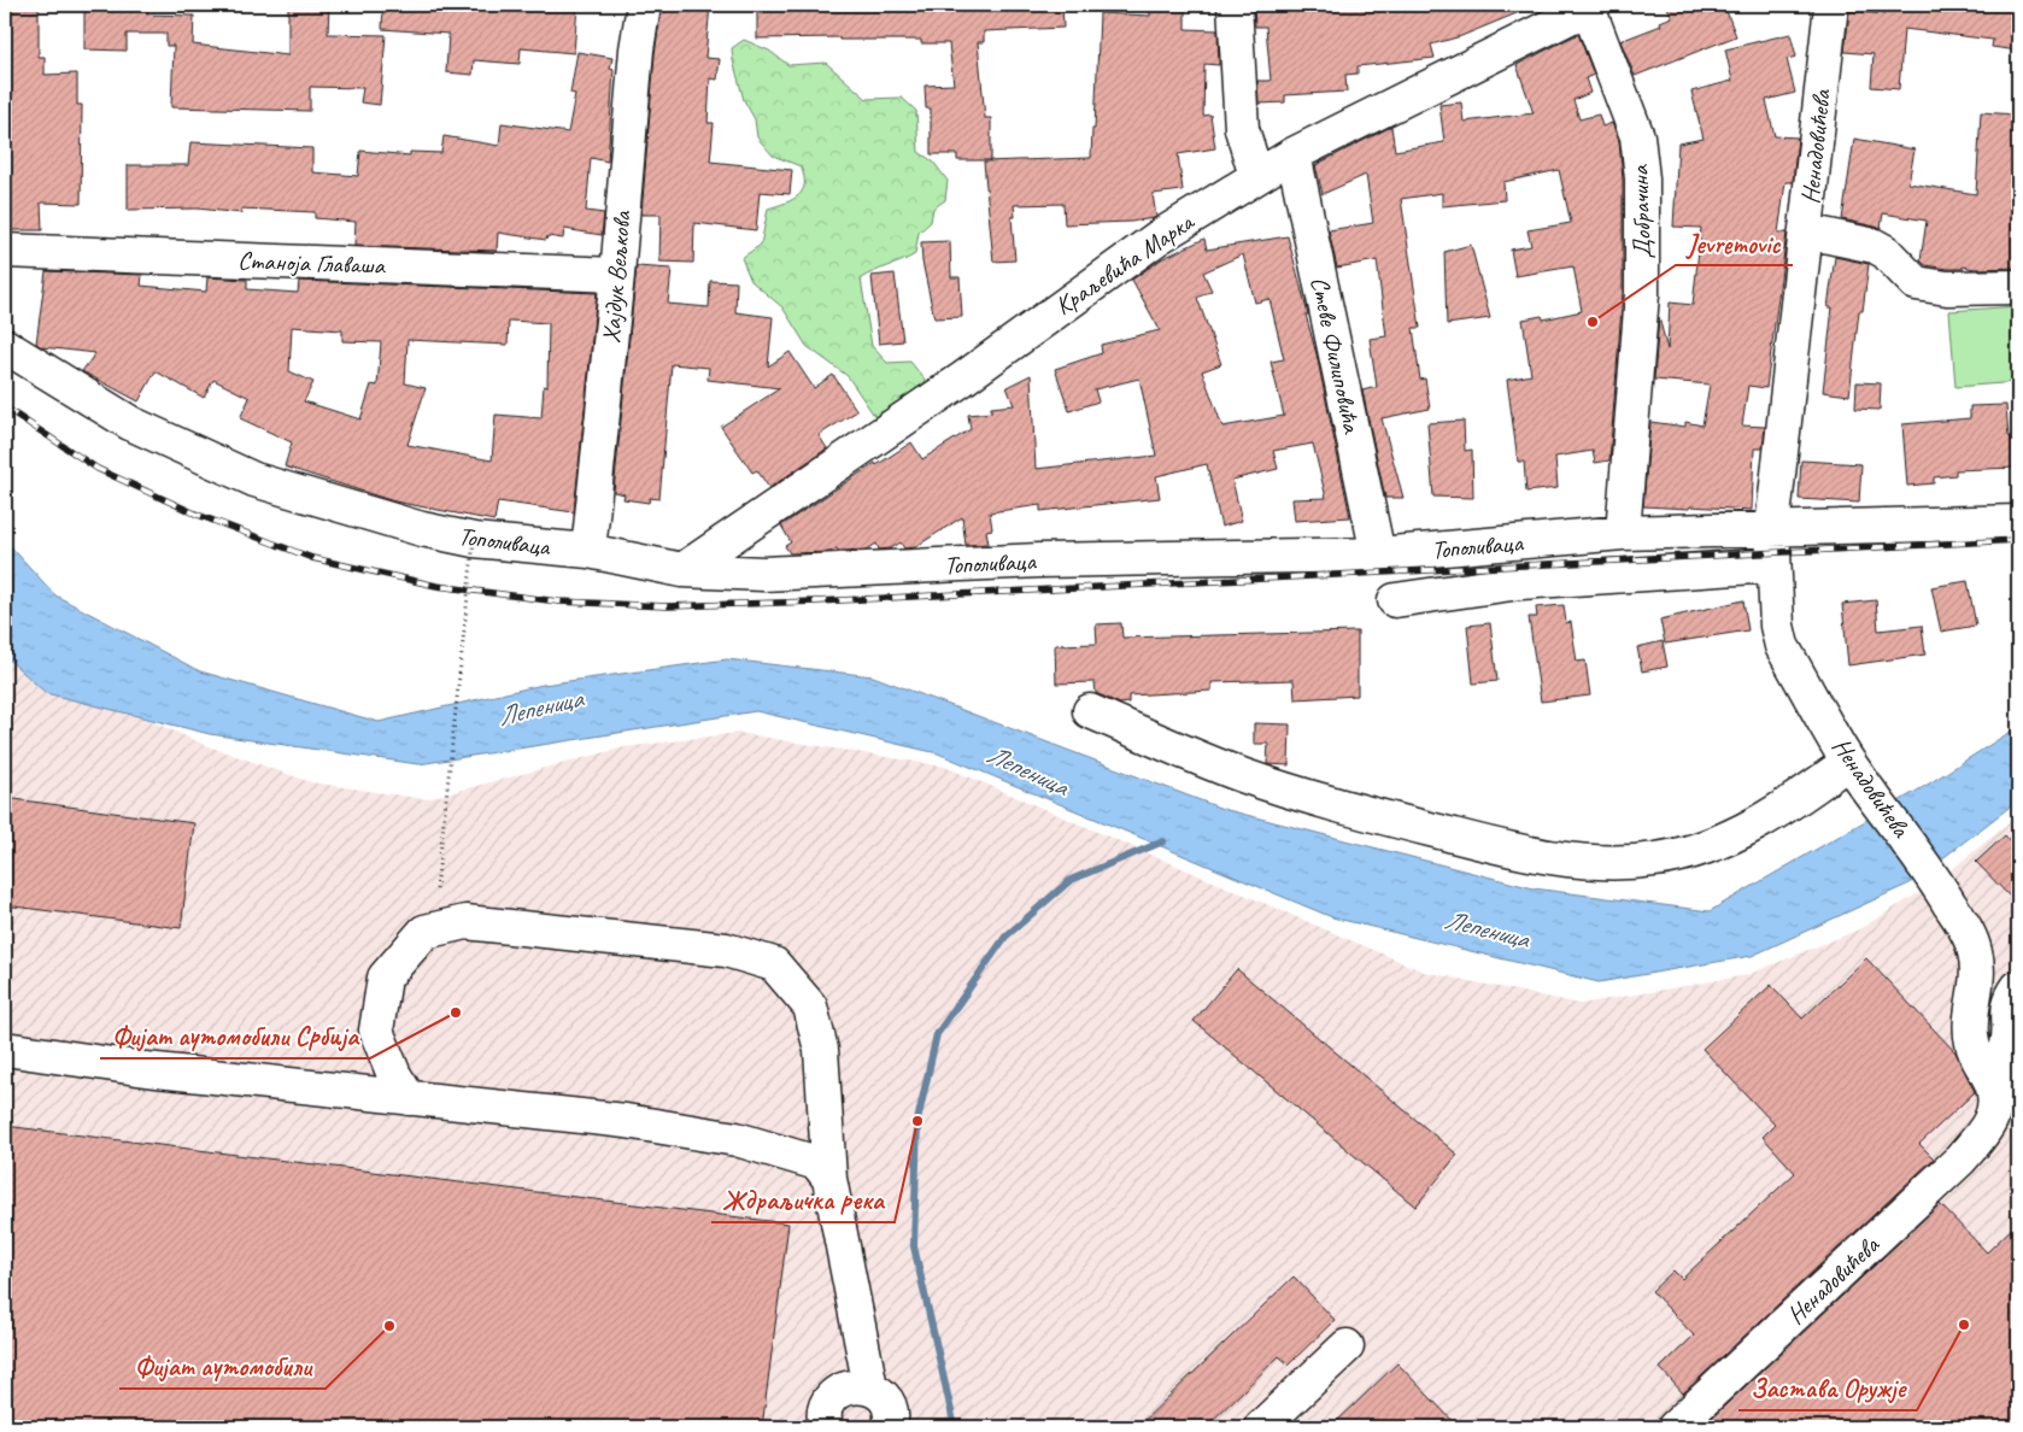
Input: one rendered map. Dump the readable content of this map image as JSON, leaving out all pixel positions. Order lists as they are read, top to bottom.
{
  "streets": {
    "street": [
      "Ненадовићева",
      "Добрачина",
      "Станоја Главаша",
      "Краљевића Марка",
      "Хајдук Вељкова",
      "Стеве Филиповића",
      "Тополиваца"
    ]
  },
  "crossings": [
    ["Ненадовићева", "Тополиваца"],
    ["Добрачина", "Краљевића Марка"],
    ["Добрачина", "Тополиваца"],
    ["Станоја Главаша", "Хајдук Вељкова"],
    ["Краљевића Марка", "Стеве Филиповића"],
    ["Краљевића Марка", "Тополиваца"],
    ["Хајдук Вељкова", "Тополиваца"],
    ["Стеве Филиповића", "Тополиваца"]
  ],
  "water": ["Лепеница"],
  "places": [
    "Jevremovic",
    "Фијат аутомобили Србија",
    "Ждраљичка река",
    "Застава Оружје",
    "Фијат аутомобили"
  ]
}
